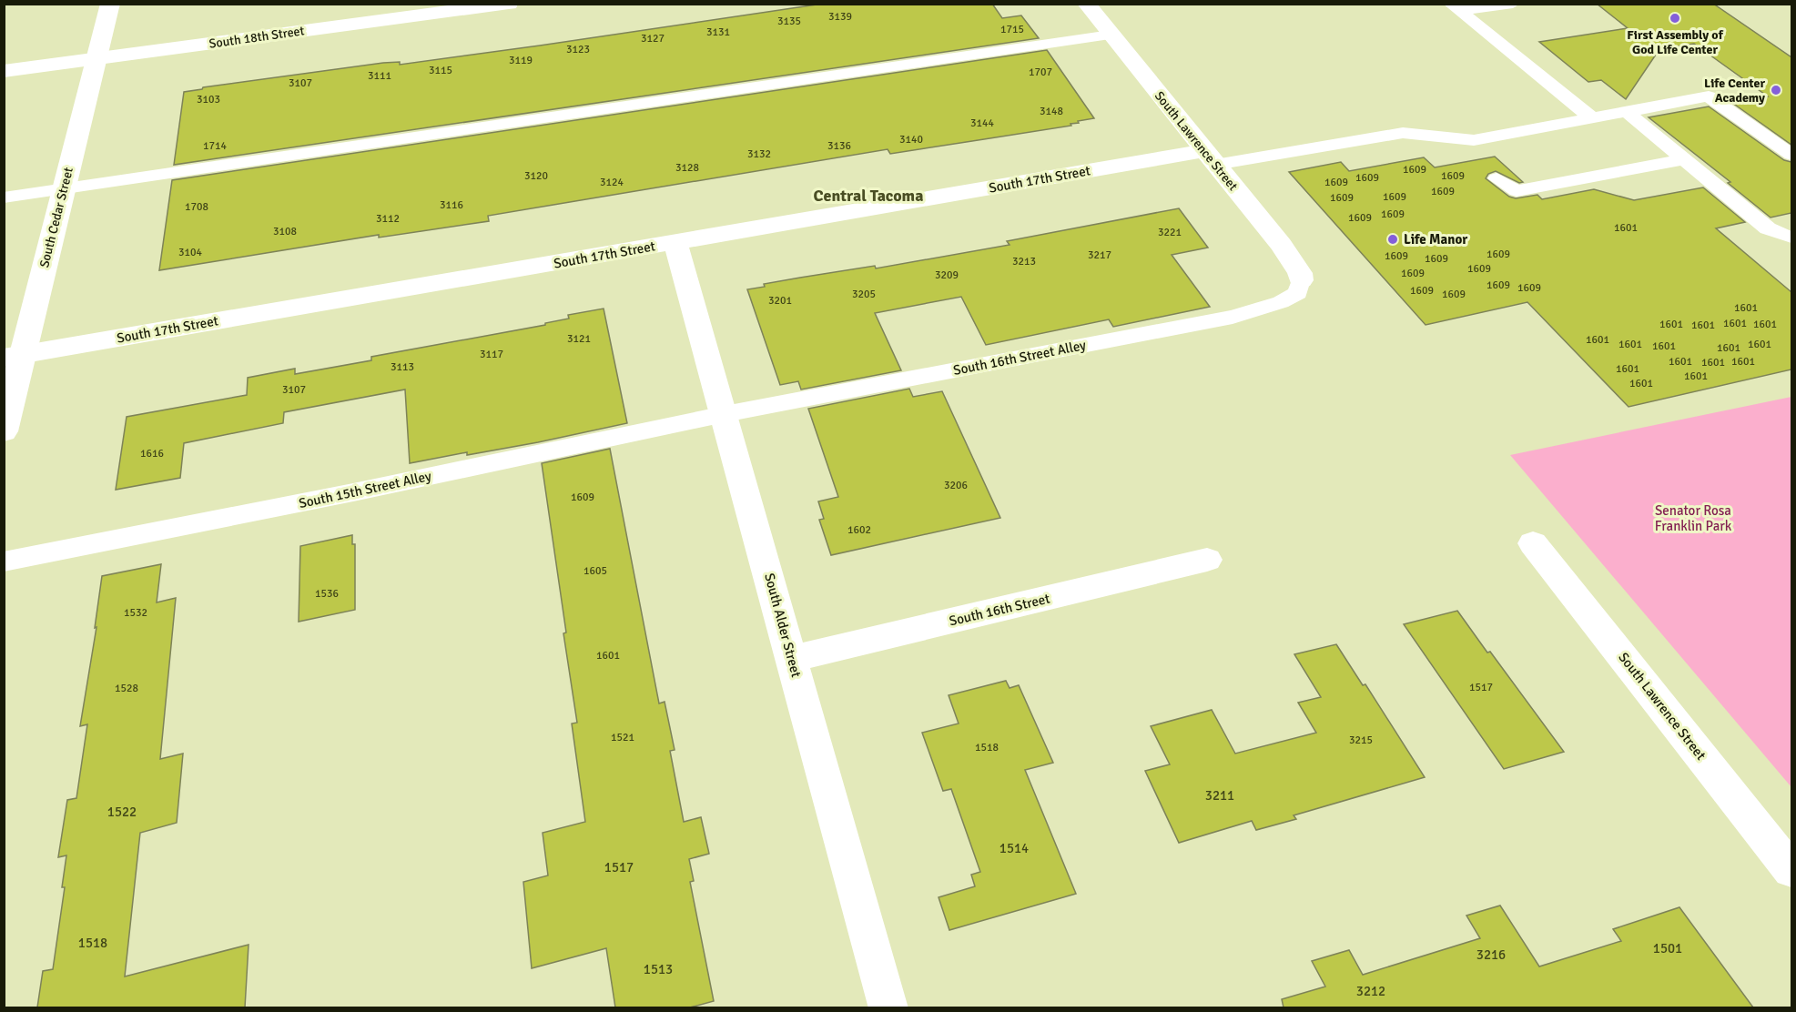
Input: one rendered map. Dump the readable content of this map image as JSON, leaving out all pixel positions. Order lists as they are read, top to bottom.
{
  "streets": {
    "street": [
      "South 18th Street",
      "South Lawrence Street",
      "South 17th Street",
      "South Cedar Street",
      "South 16th Street",
      "South Alder Street"
    ],
    "lane": ["South 16th Street Alley", "South 15th Street Alley"]
  },
  "crossings": [
    ["South 18th Street", "South Cedar Street"],
    ["South Lawrence Street", "South 17th Street"],
    ["South Lawrence Street", "South 16th Street Alley"],
    ["South 17th Street", "South Cedar Street"],
    ["South 17th Street", "South Alder Street"],
    ["South 16th Street Alley", "South 15th Street Alley"],
    ["South 16th Street Alley", "South Alder Street"],
    ["South 15th Street Alley", "South Alder Street"],
    ["South 16th Street", "South Alder Street"]
  ],
  "districts": ["Central Tacoma"],
  "parks": ["Senator Rosa Franklin Park"],
  "places": ["First Assembly of God Life Center", "Life Center Academy", "Life Manor"],
  "house_numbers": [
    "3139",
    "3135",
    "1715",
    "3131",
    "3127",
    "3123",
    "3119",
    "3115",
    "1707",
    "3111",
    "3107",
    "3103",
    "3148",
    "3144",
    "3140",
    "1714",
    "3136",
    "3132",
    "3128",
    "1609",
    "3120",
    "1609",
    "1609",
    "3124",
    "1609",
    "1609",
    "1609",
    "1609",
    "3116",
    "1708",
    "1609",
    "1609",
    "3112",
    "1601",
    "3108",
    "3221",
    "3104",
    "1609",
    "3217",
    "1609",
    "1609",
    "3213",
    "1609",
    "1609",
    "3209",
    "1609",
    "1609",
    "1609",
    "3205",
    "1609",
    "3201",
    "1601",
    "1601",
    "1601",
    "1601",
    "1601",
    "3121",
    "1601",
    "1601",
    "1601",
    "1601",
    "1601",
    "3117",
    "1601",
    "1601",
    "1601",
    "3113",
    "1601",
    "1601",
    "1601",
    "3107",
    "1616",
    "3206",
    "1609",
    "1602",
    "1605",
    "1536",
    "1532",
    "1601",
    "1517",
    "1528",
    "1521",
    "3215",
    "1518",
    "3211",
    "1522",
    "1514",
    "1517",
    "1518",
    "1501",
    "3216",
    "1513",
    "3212"
  ]
}
